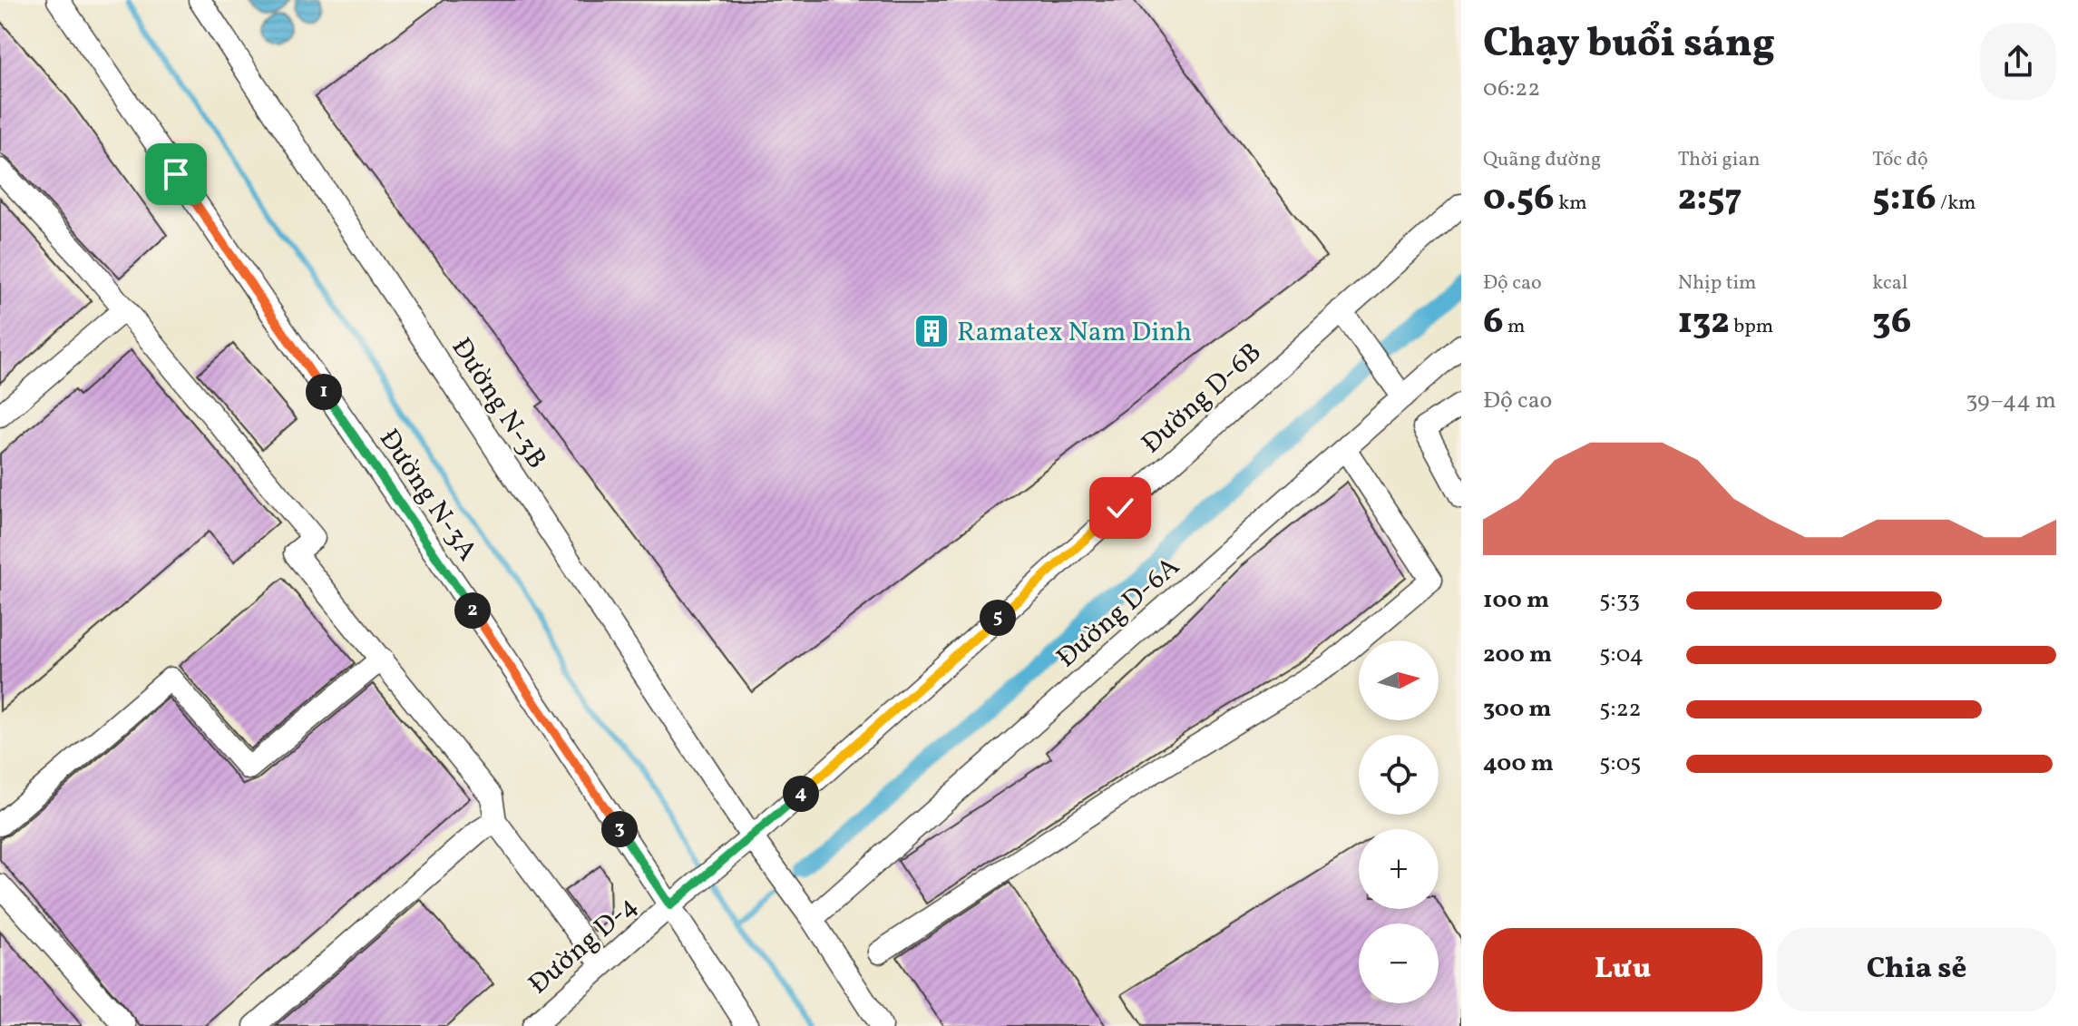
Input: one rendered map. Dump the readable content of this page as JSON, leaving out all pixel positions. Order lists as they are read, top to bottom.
{
  "streets": {
    "street": [
      "Đường D-6B",
      "Đường N-3B",
      "Đường N-3A",
      "Đường D-6A",
      "Đường D-4"
    ]
  },
  "crossings": [
    ["Đường D-6B", "Đường N-3B"],
    ["Đường D-6B", "Đường D-4"],
    ["Đường N-3B", "Đường D-6A"],
    ["Đường N-3A", "Đường D-4"]
  ],
  "places": {
    "building": ["Ramatex Nam Dinh"]
  },
  "north": "right",
  "page": {
    "heading": ["Chạy buổi sáng", "06:22"],
    "stats": [
      ["Quãng đường", "0.56 km"],
      ["Thời gian", "2:57"],
      ["Tốc độ", "5:16 /km"],
      ["Độ cao", "6 m"],
      ["Nhịp tim", "132 bpm"],
      ["kcal", "36"]
    ],
    "chart": ["Độ cao", "39–44 m"],
    "pins": [
      "1",
      "2",
      "5",
      "4",
      "3"
    ],
    "list": [
      {
        "name": "100 m",
        "note": "5:33"
      },
      {
        "name": "200 m",
        "note": "5:04"
      },
      {
        "name": "300 m",
        "note": "5:22"
      },
      {
        "name": "400 m",
        "note": "5:05"
      }
    ],
    "map_buttons": ["+", "−"],
    "buttons": ["Lưu", "Chia sẻ"]
  }
}
